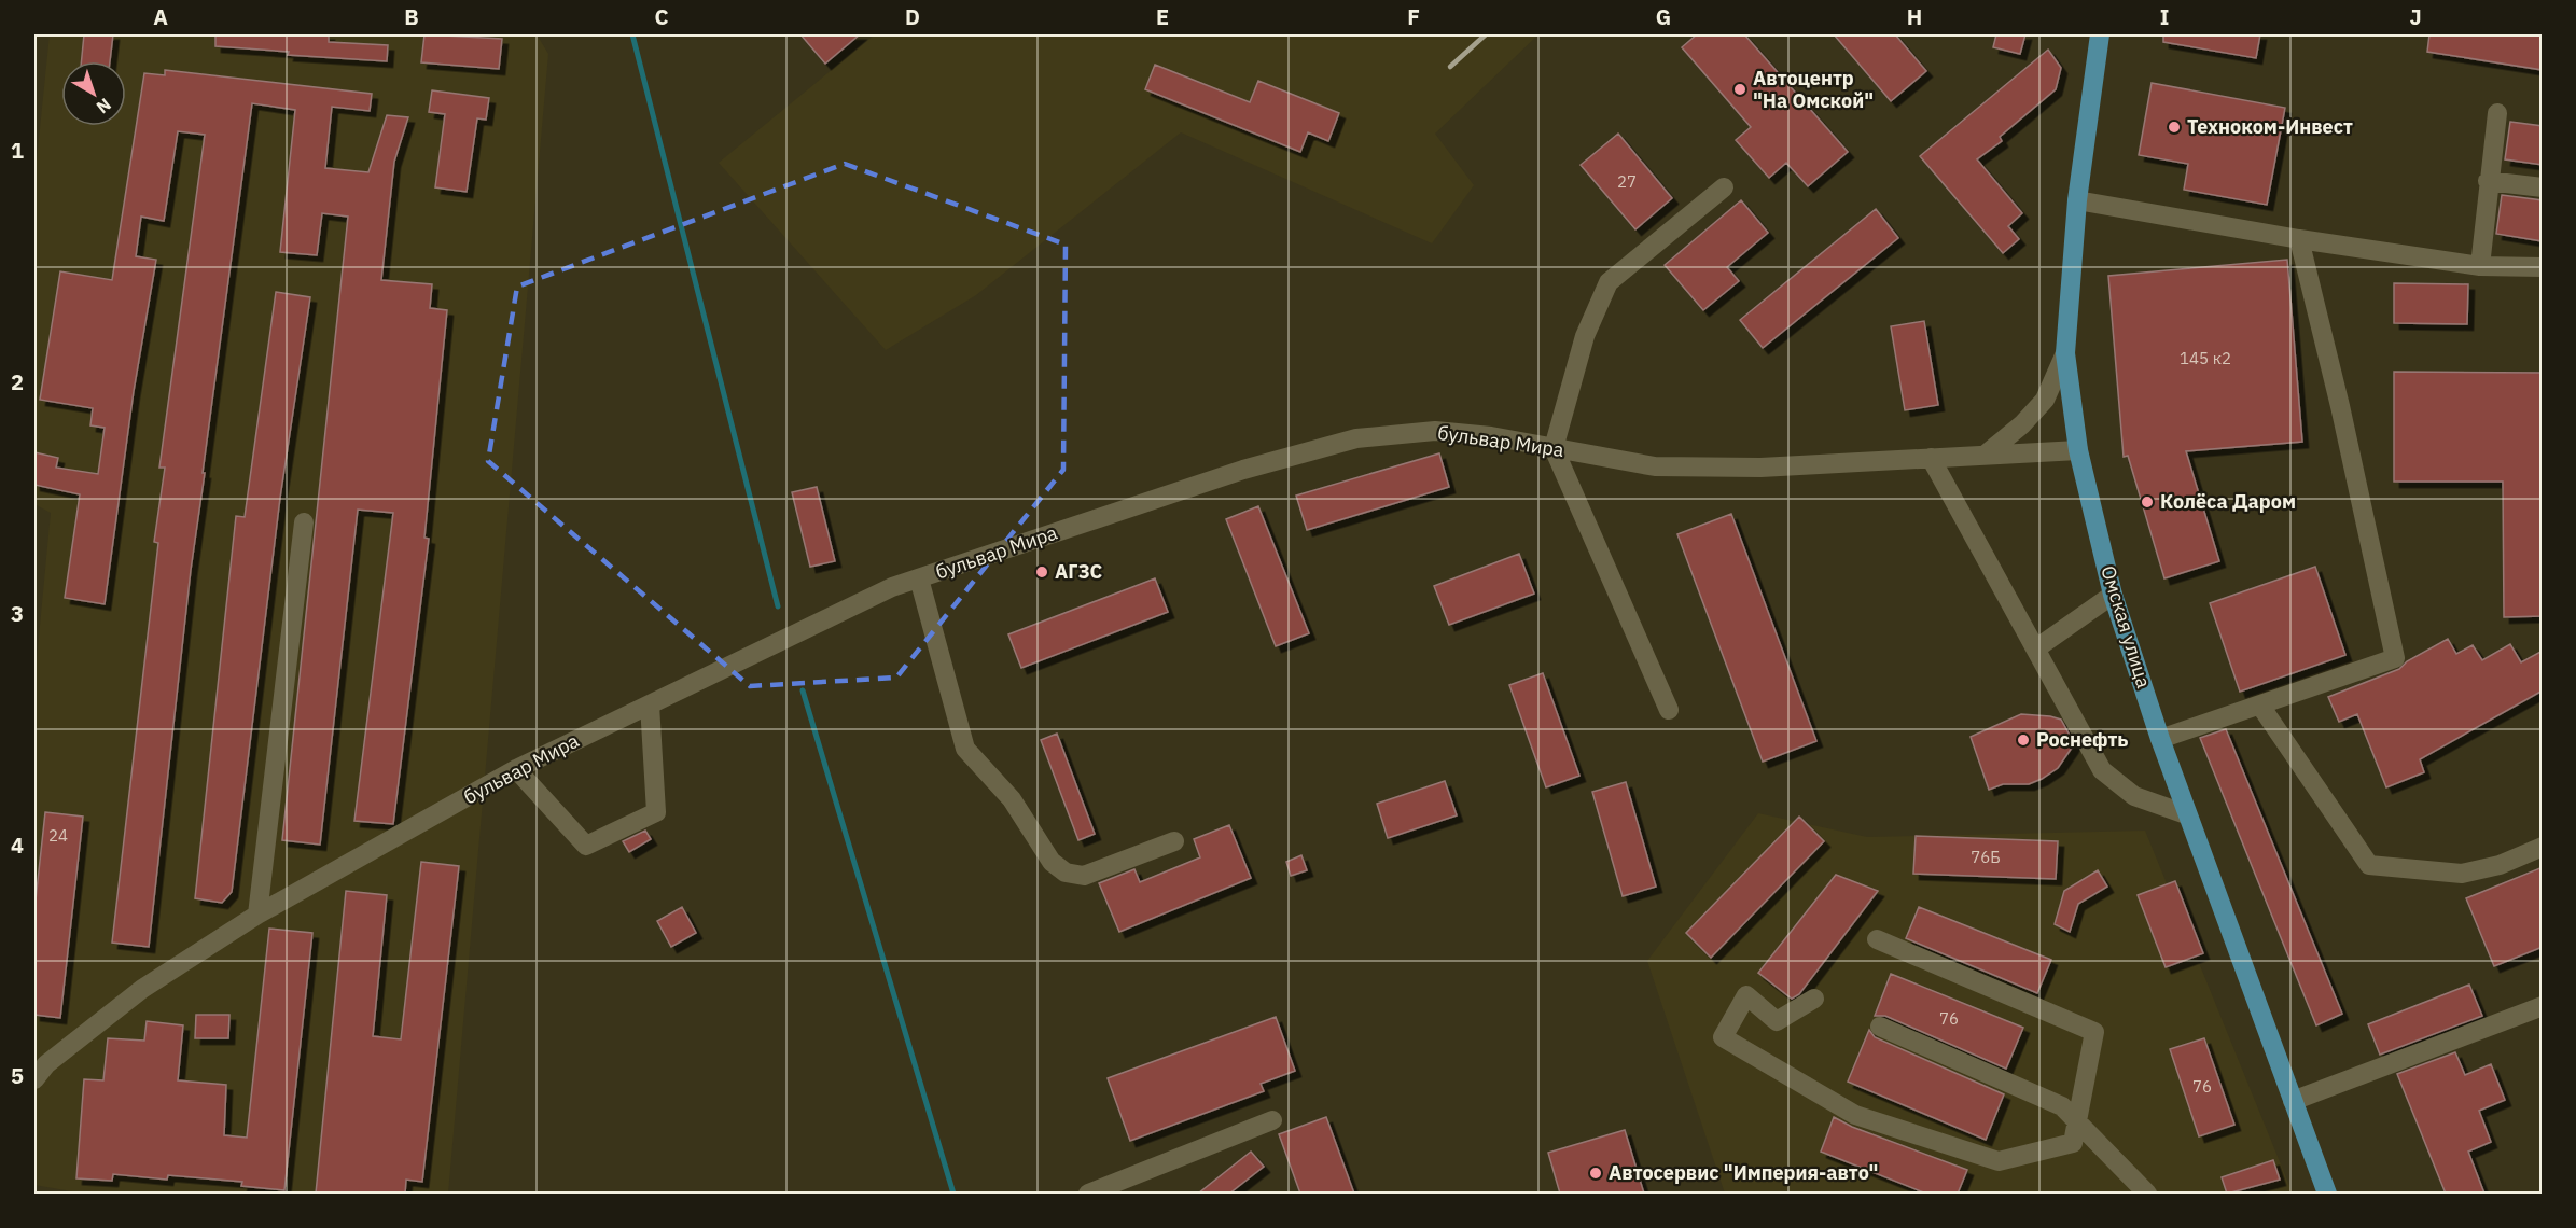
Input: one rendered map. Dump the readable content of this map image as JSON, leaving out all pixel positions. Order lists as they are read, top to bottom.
{
  "streets": {
    "main road": ["Омская улица"],
    "street": ["бульвар Мира"]
  },
  "crossings": [
    ["бульвар Мира", "Омская улица"]
  ],
  "places": [
    "Автоцентр \"На Омской\"",
    "Техноком-Инвест",
    "Колёса Даром",
    "АГЗС",
    "Роснефть",
    "Автосервис \"Империя-авто\""
  ],
  "house_numbers": [
    "27",
    "145 к2",
    "24",
    "76Б",
    "76",
    "76"
  ],
  "north": "bottom right",
  "grid": {
    "columns": [
      "A",
      "B",
      "C",
      "D",
      "E",
      "F",
      "G",
      "H",
      "I",
      "J"
    ],
    "rows": [
      "1",
      "2",
      "3",
      "4",
      "5"
    ]
  }
}
